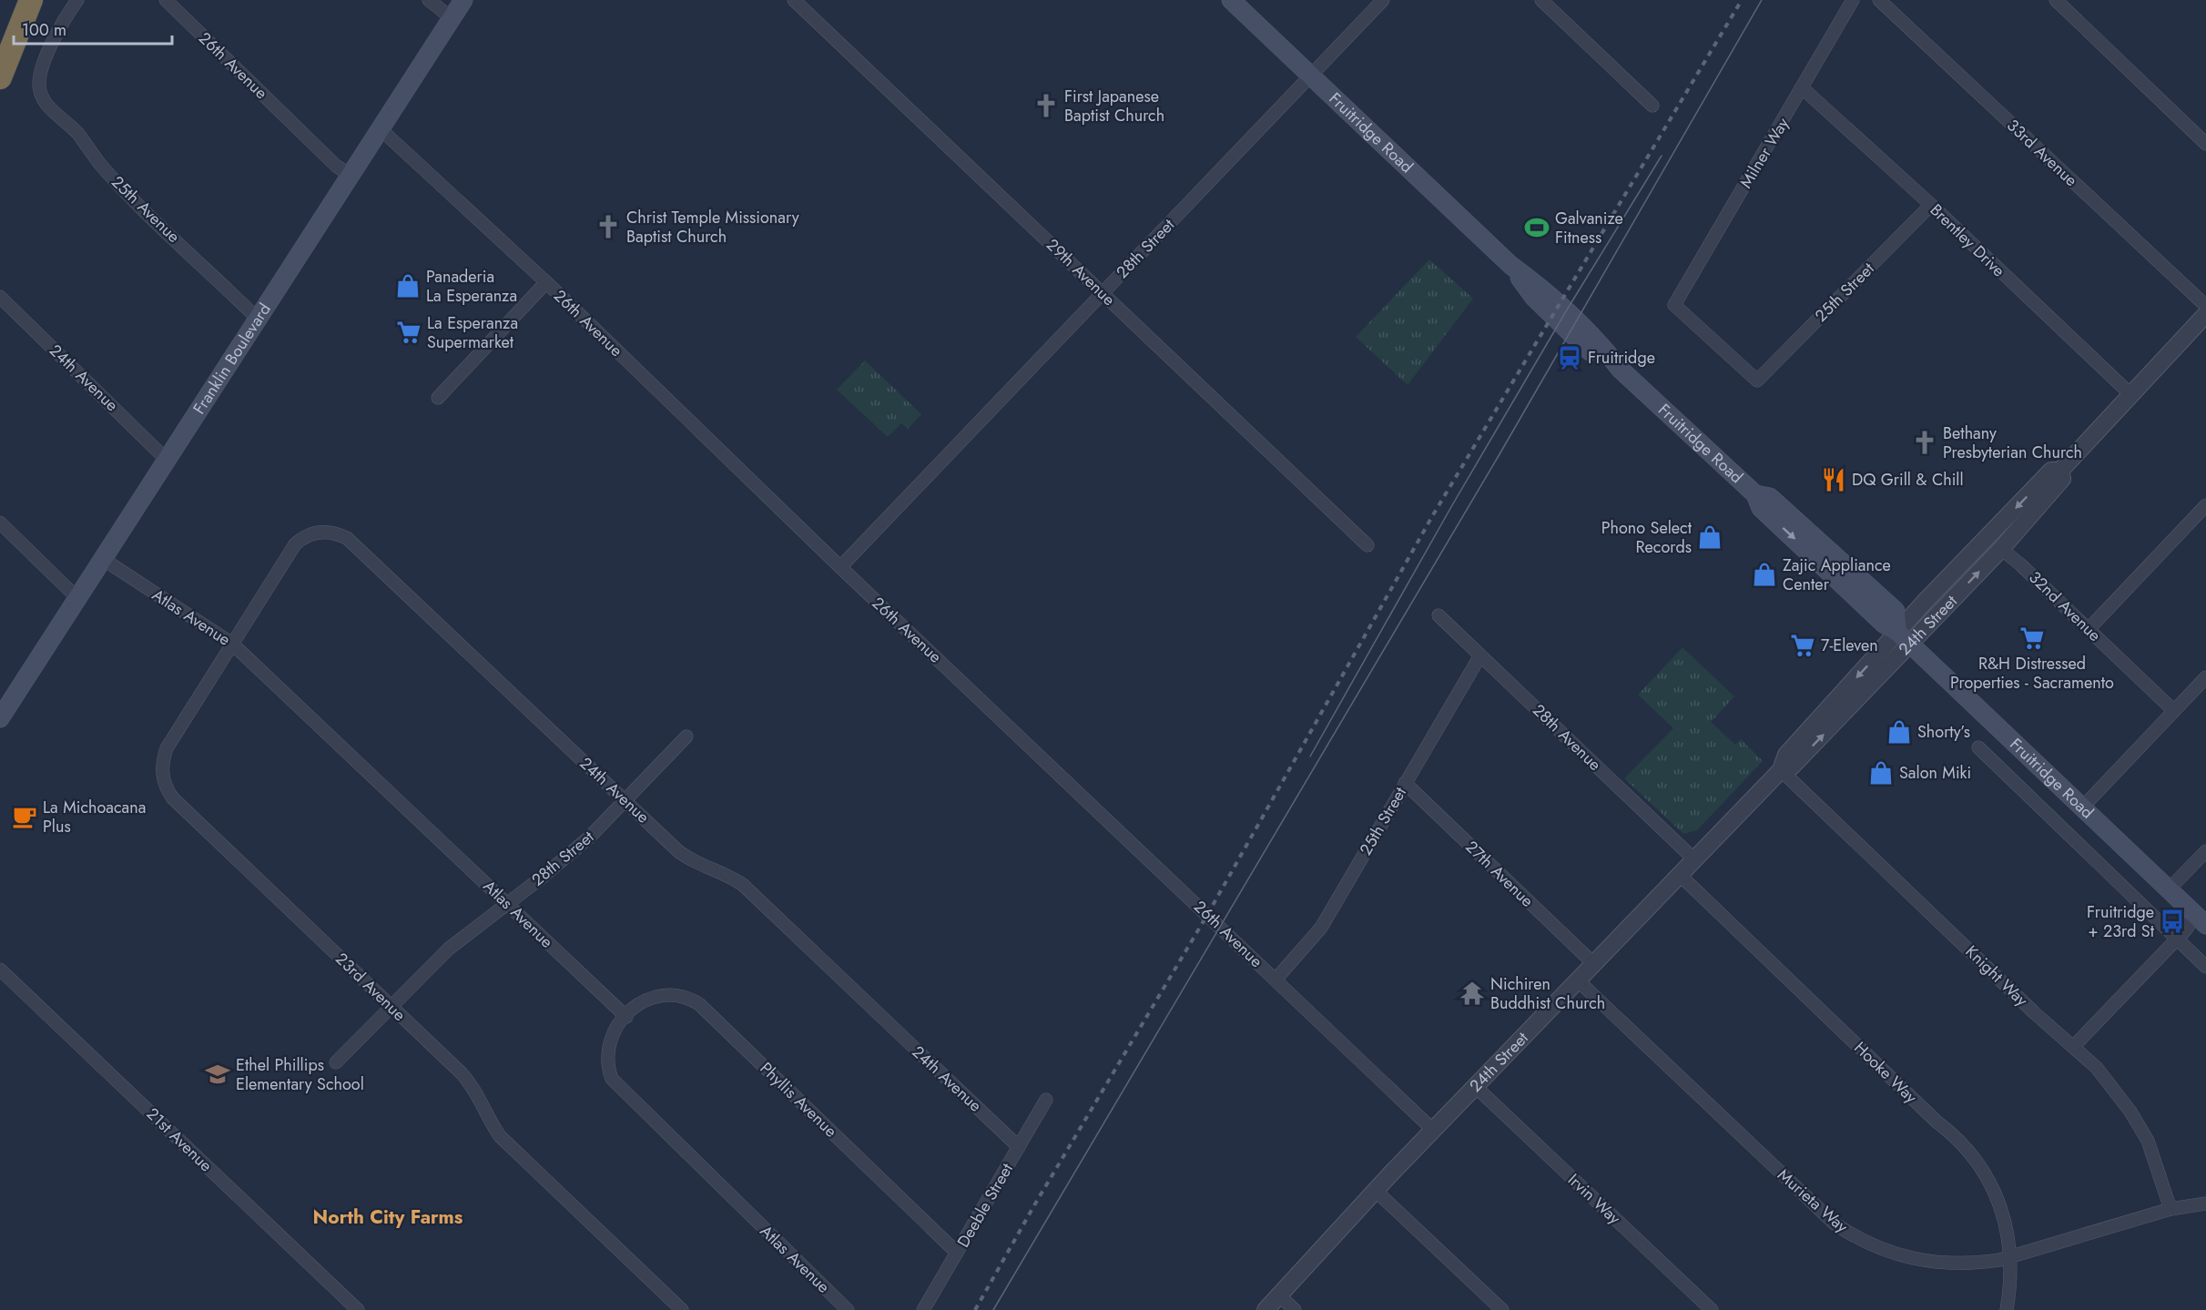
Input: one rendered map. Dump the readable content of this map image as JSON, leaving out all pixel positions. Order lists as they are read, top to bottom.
{
  "streets": {
    "main road": ["Fruitridge Road", "Franklin Boulevard"],
    "street": [
      "26th Avenue",
      "Milner Way",
      "33rd Avenue",
      "25th Avenue",
      "Brentley Drive",
      "28th Street",
      "29th Avenue",
      "25th Street",
      "24th Avenue",
      "32nd Avenue",
      "Atlas Avenue",
      "24th Street",
      "28th Avenue",
      "27th Avenue",
      "Knight Way",
      "23rd Avenue",
      "Hooke Way",
      "Phyllis Avenue",
      "21st Avenue",
      "Irvin Way",
      "Murieta Way",
      "Deeble Street"
    ]
  },
  "crossings": [
    ["26th Avenue", "28th Street"],
    ["26th Avenue", "25th Street"],
    ["26th Avenue", "Franklin Boulevard"],
    ["26th Avenue", "24th Street"],
    ["Fruitridge Road", "28th Street"],
    ["Fruitridge Road", "24th Street"],
    ["Milner Way", "Brentley Drive"],
    ["Milner Way", "25th Street"],
    ["25th Avenue", "Franklin Boulevard"],
    ["Brentley Drive", "25th Street"],
    ["Brentley Drive", "24th Street"],
    ["28th Street", "29th Avenue"],
    ["28th Street", "24th Avenue"],
    ["28th Street", "Atlas Avenue"],
    ["28th Street", "23rd Avenue"],
    ["25th Street", "28th Avenue"],
    ["25th Street", "27th Avenue"],
    ["Franklin Boulevard", "24th Avenue"],
    ["Franklin Boulevard", "Atlas Avenue"],
    ["24th Avenue", "Atlas Avenue"],
    ["24th Avenue", "23rd Avenue"],
    ["24th Avenue", "Deeble Street"],
    ["32nd Avenue", "24th Street"],
    ["Atlas Avenue", "23rd Avenue"],
    ["Atlas Avenue", "Phyllis Avenue"],
    ["24th Street", "28th Avenue"],
    ["24th Street", "27th Avenue"],
    ["24th Street", "Knight Way"],
    ["24th Street", "Hooke Way"],
    ["24th Street", "Irvin Way"],
    ["24th Street", "Murieta Way"],
    ["Knight Way", "Murieta Way"],
    ["Hooke Way", "Murieta Way"],
    ["Phyllis Avenue", "Deeble Street"]
  ],
  "districts": ["North City Farms"],
  "places": {
    "church": ["First Japanese Baptist Church", "Christ Temple Missionary Baptist Church", "Bethany Presbyterian Church"],
    "sports": ["Galvanize Fitness"],
    "shop": [
      "Panaderia La Esperanza",
      "Phono Select Records",
      "Zajic Appliance Center",
      "Shorty’s",
      "Salon Miki"
    ],
    "supermarket": ["La Esperanza Supermarket", "R&H Distressed Properties - Sacramento", "7-Eleven"],
    "station": ["Fruitridge"],
    "restaurant": ["DQ Grill & Chill"],
    "cafe": ["La Michoacana Plus"],
    "bus stop": ["Fruitridge + 23rd St"],
    "temple": ["Nichiren Buddhist Church"],
    "school or university": ["Ethel Phillips Elementary School"]
  },
  "scale_bar": "100 m"
}
